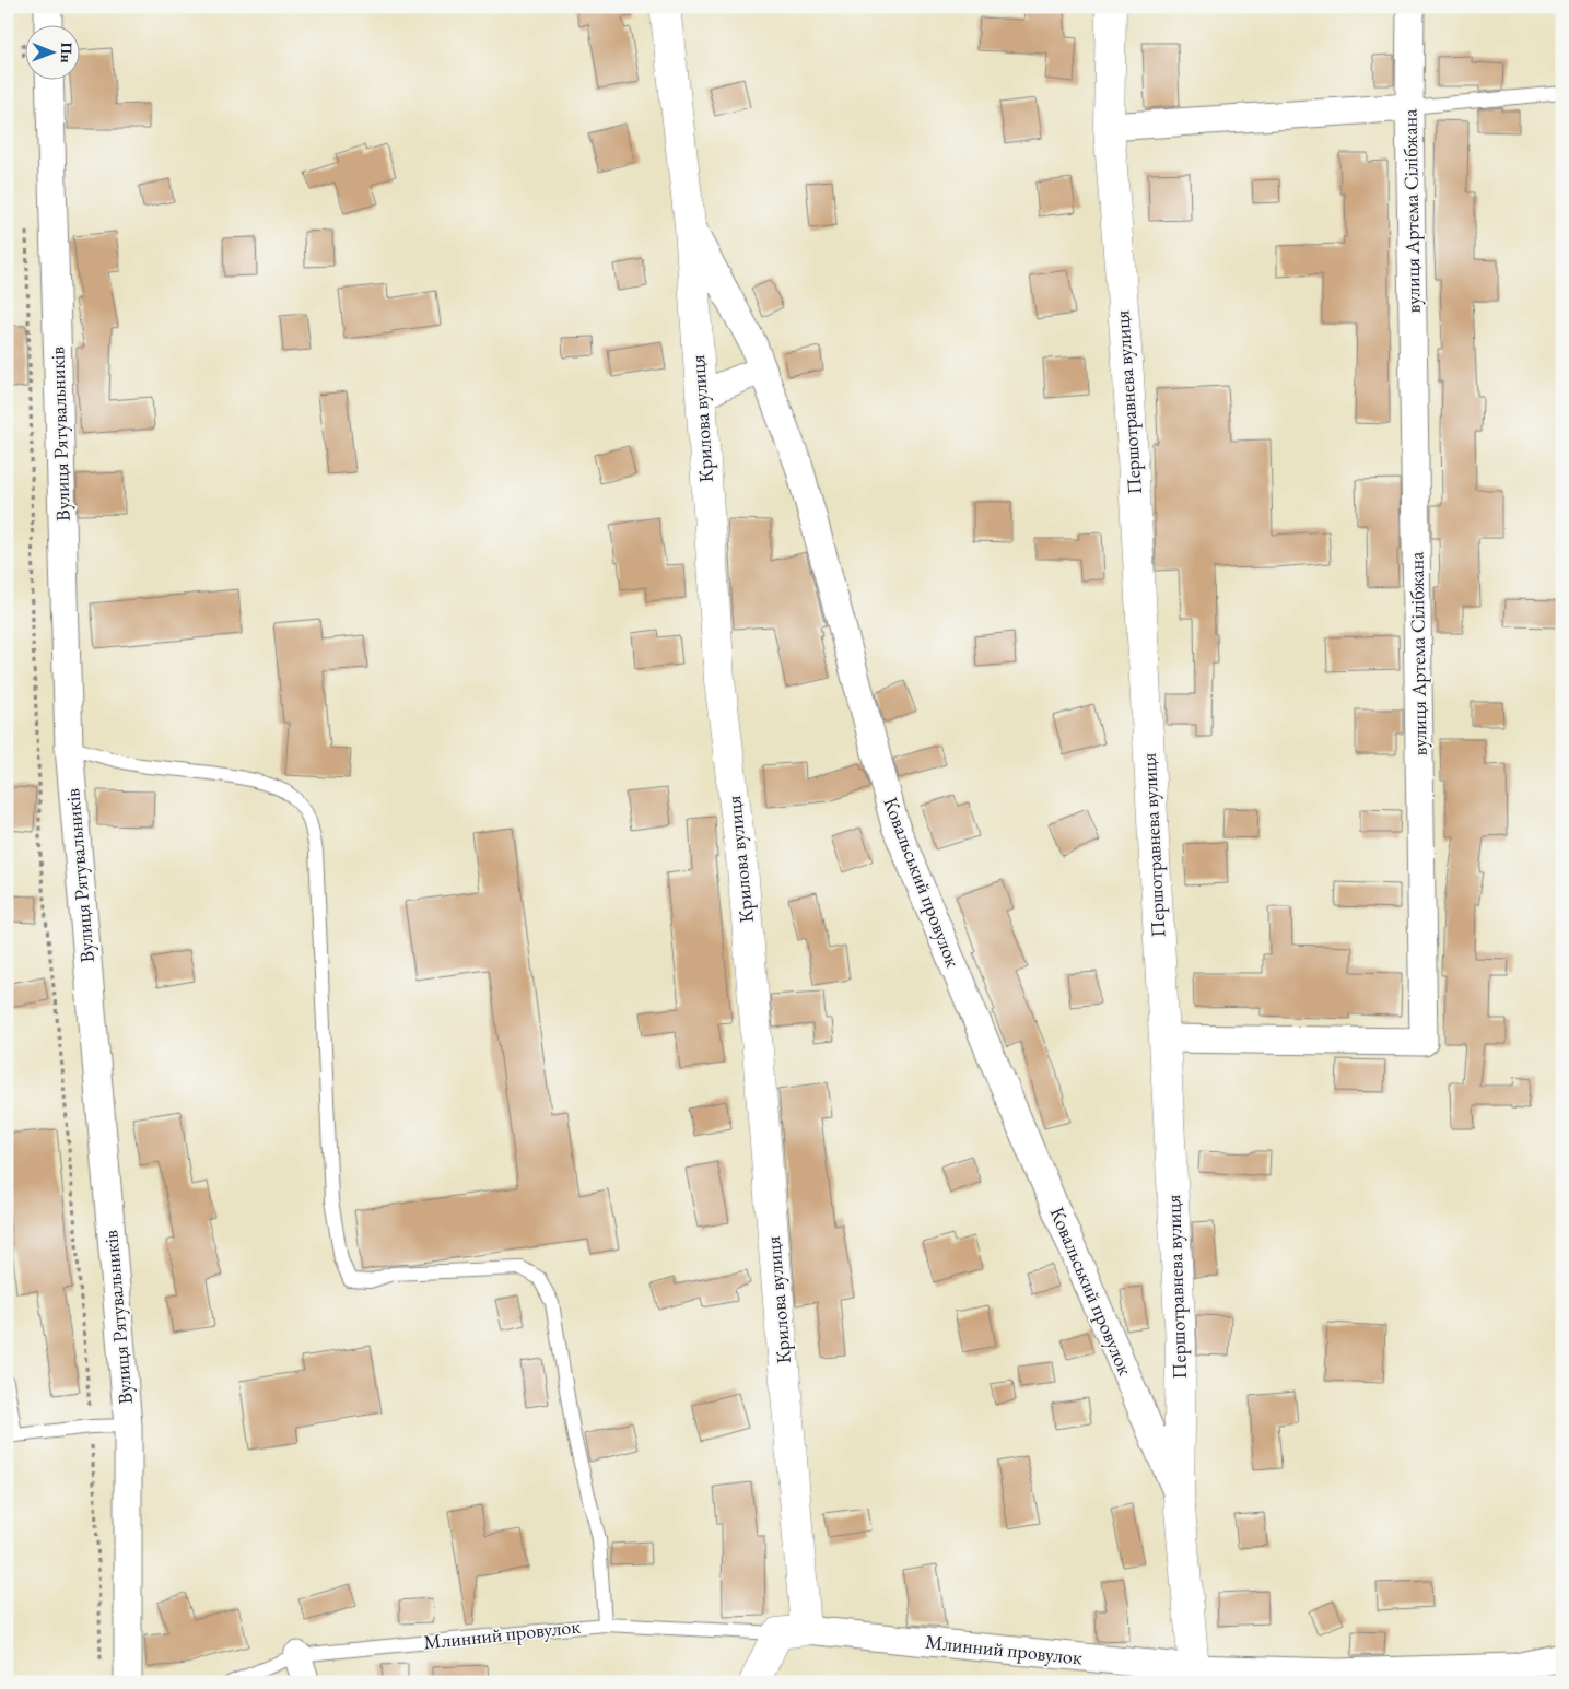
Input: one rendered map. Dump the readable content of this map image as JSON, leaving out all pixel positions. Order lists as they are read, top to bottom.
{
  "streets": {
    "street": [
      "вулиця Артема Сілібжана",
      "Першотравнева вулиця",
      "Крилова вулиця",
      "Вулиця Рятувальників",
      "Ковальський провулок",
      "Млинний провулок"
    ]
  },
  "crossings": [
    ["вулиця Артема Сілібжана", "Першотравнева вулиця"],
    ["Першотравнева вулиця", "Ковальський провулок"],
    ["Першотравнева вулиця", "Млинний провулок"],
    ["Крилова вулиця", "Ковальський провулок"],
    ["Крилова вулиця", "Млинний провулок"]
  ],
  "north": "right"
}
